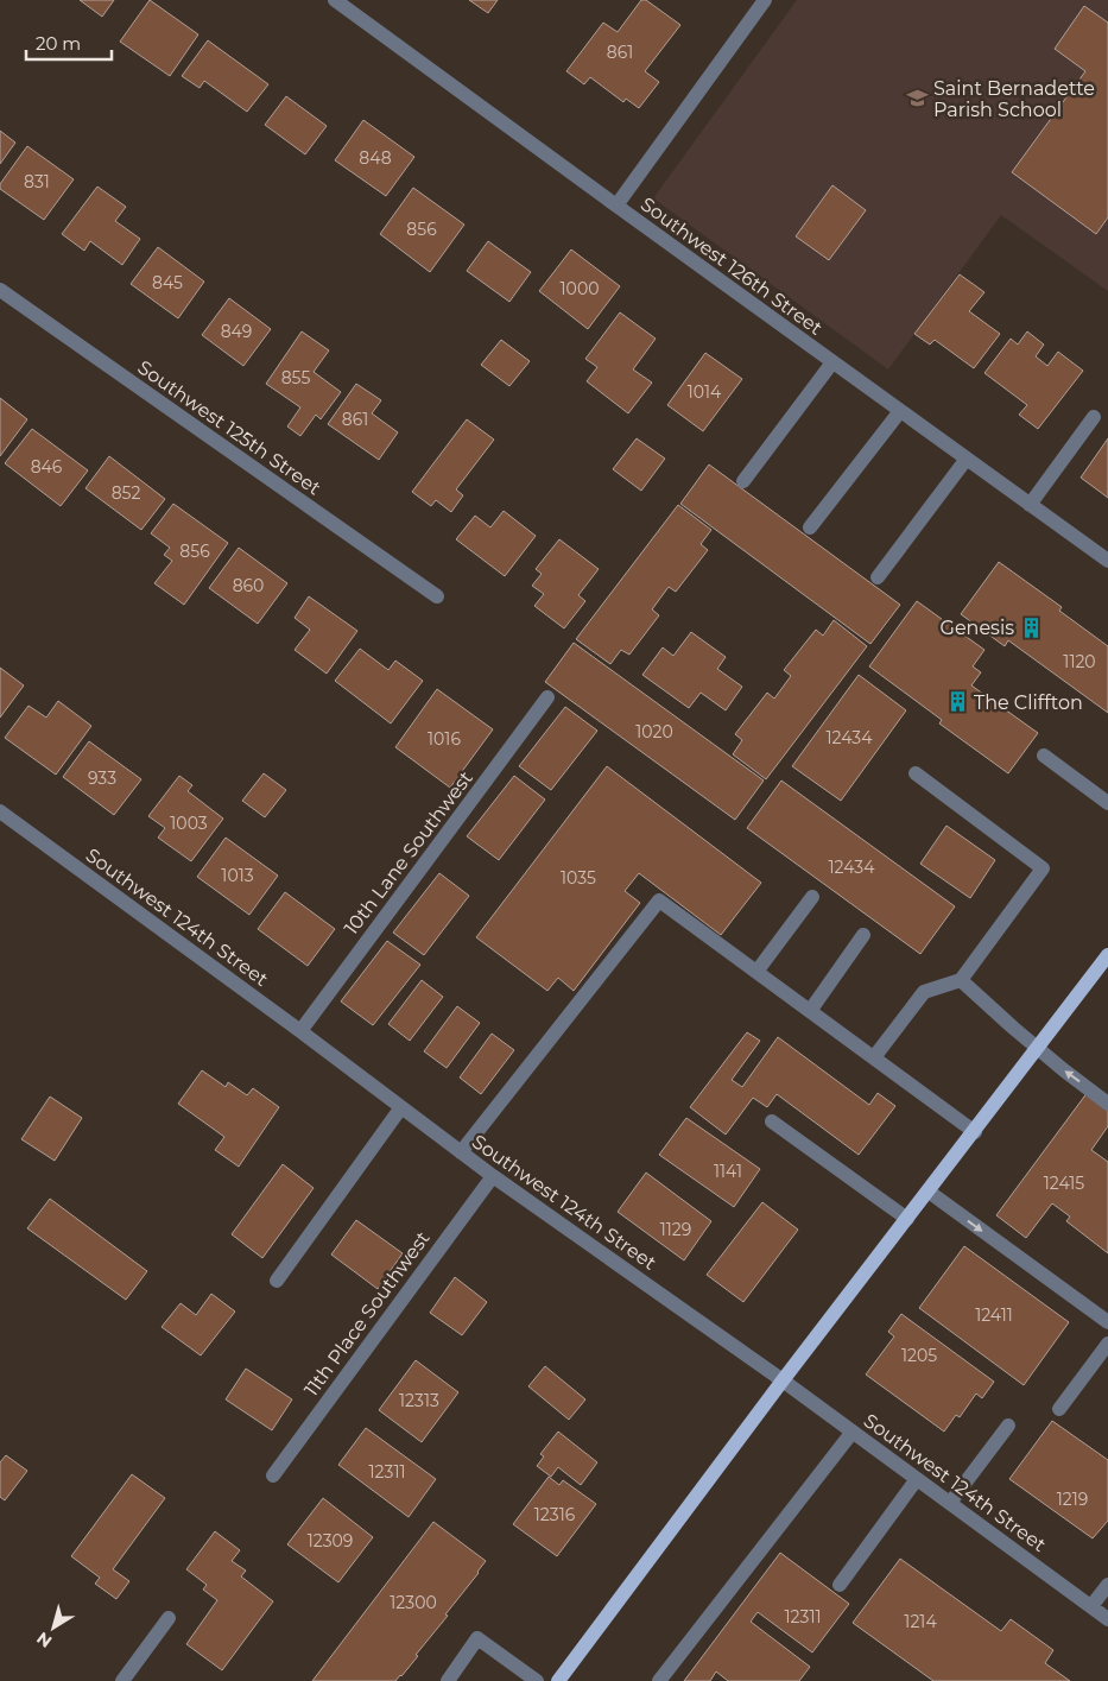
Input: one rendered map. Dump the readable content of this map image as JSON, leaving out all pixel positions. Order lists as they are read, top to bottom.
{
  "streets": {
    "street": [
      "Southwest 126th Street",
      "Southwest 125th Street",
      "10th Lane Southwest",
      "Southwest 124th Street",
      "11th Place Southwest"
    ]
  },
  "crossings": [
    ["10th Lane Southwest", "Southwest 124th Street"],
    ["Southwest 124th Street", "11th Place Southwest"]
  ],
  "places": {
    "school or university": ["Saint Bernadette Parish School"],
    "building": ["Genesis", "The Cliffton"]
  },
  "house_numbers": [
    "861",
    "848",
    "831",
    "856",
    "845",
    "1000",
    "849",
    "855",
    "1014",
    "861",
    "846",
    "852",
    "856",
    "860",
    "1120",
    "1020",
    "12434",
    "1016",
    "933",
    "1003",
    "12434",
    "1013",
    "1035",
    "1141",
    "12415",
    "1129",
    "12411",
    "1205",
    "12313",
    "12311",
    "1219",
    "12316",
    "12309",
    "12300",
    "12311",
    "1214"
  ],
  "scale_bar": "20 m",
  "north": "bottom left"
}
